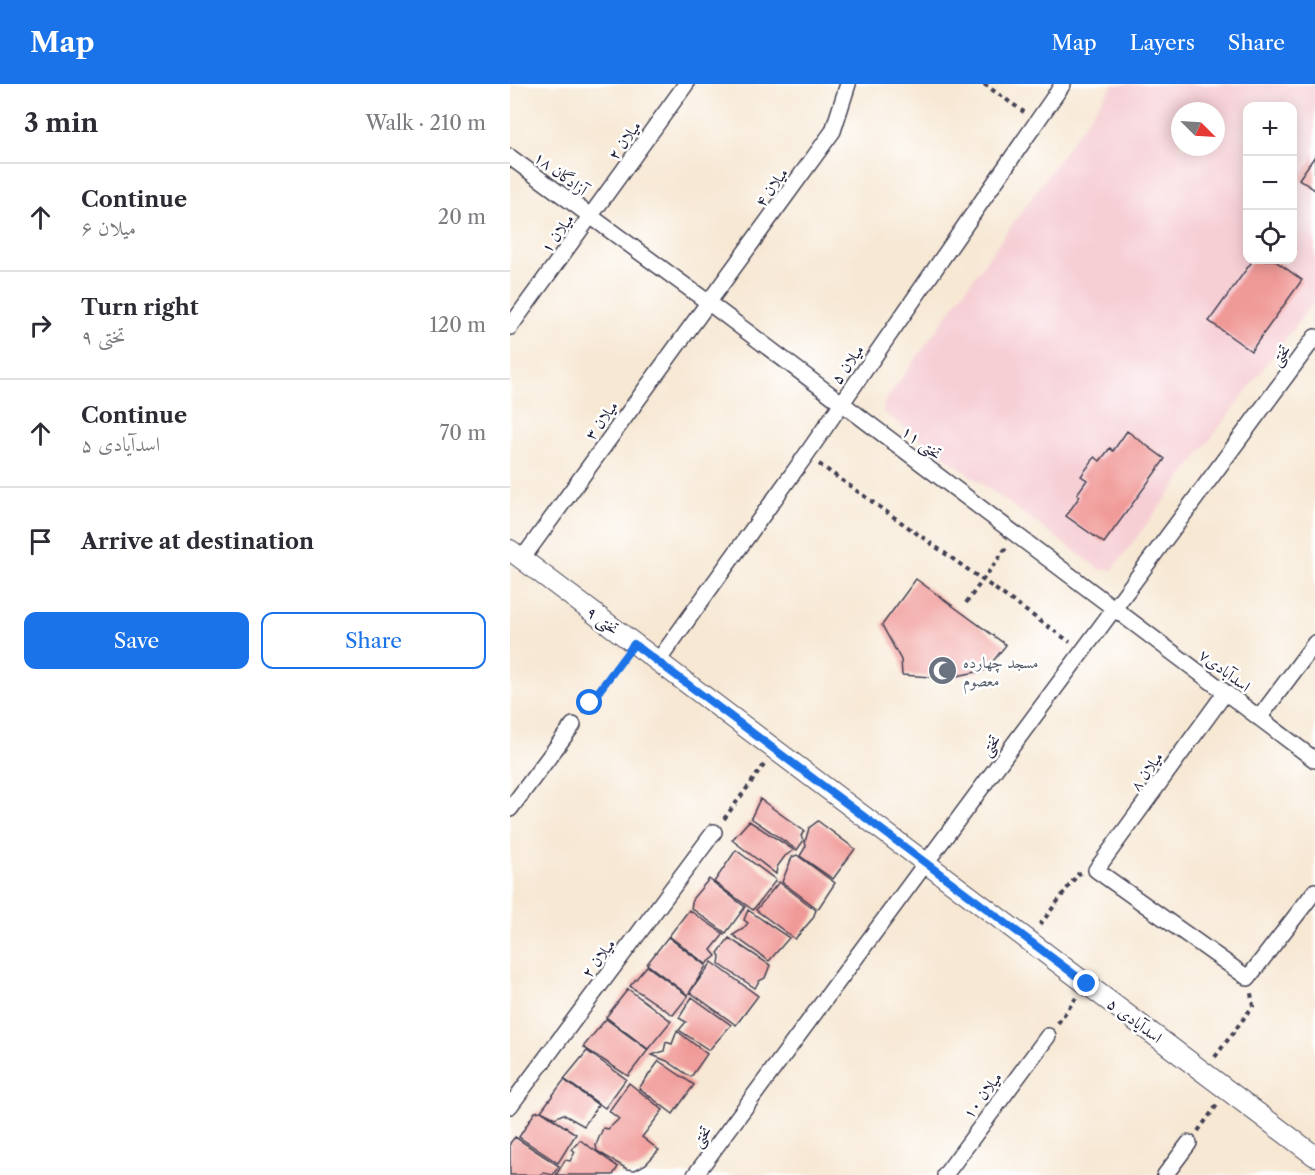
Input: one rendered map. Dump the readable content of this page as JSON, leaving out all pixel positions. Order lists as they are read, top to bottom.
{
  "streets": {
    "street": [
      "میلان ۲",
      "آزادگان ۱۸",
      "میلان ۴",
      "میلان ۱",
      "تختی",
      "میلان ۵",
      "میلان ۳",
      "تختی ۱۱",
      "تختی ۹",
      "اسدآبادی۷",
      "میلان ۸",
      "اسدآیادی ۵",
      "میلان ۱۰"
    ]
  },
  "crossings": [
    ["میلان ۲", "آزادگان ۱۸"],
    ["میلان ۲", "میلان ۱"],
    ["آزادگان ۱۸", "میلان ۴"],
    ["آزادگان ۱۸", "میلان ۱"],
    ["آزادگان ۱۸", "میلان ۳"],
    ["آزادگان ۱۸", "تختی ۱۱"],
    ["میلان ۴", "میلان ۳"],
    ["میلان ۴", "تختی ۱۱"],
    ["تختی", "تختی ۱۱"],
    ["تختی", "تختی ۹"],
    ["تختی", "اسدآبادی۷"],
    ["تختی", "اسدآیادی ۵"],
    ["میلان ۵", "تختی ۱۱"],
    ["میلان ۵", "تختی ۹"],
    ["میلان ۳", "تختی ۱۱"],
    ["میلان ۳", "تختی ۹"],
    ["تختی ۱۱", "اسدآبادی۷"],
    ["تختی ۹", "اسدآیادی ۵"],
    ["اسدآبادی۷", "میلان ۸"]
  ],
  "places": {
    "mosque": ["مسجد چهارده معصوم"]
  },
  "north": "bottom right",
  "page": {
    "header": "Map",
    "nav": ["Map", "Layers", "Share"],
    "heading": ["3 min", "Walk · 210 m"],
    "map_buttons": ["+", "−"],
    "list": [
      ["Continue", "میلان ۶", "20 m"],
      ["Turn right", "تختی ۹", "120 m"],
      ["Continue", "اسدآیادی ۵", "70 m"],
      "Arrive at destination"
    ],
    "buttons": ["Save", "Share"]
  }
}
